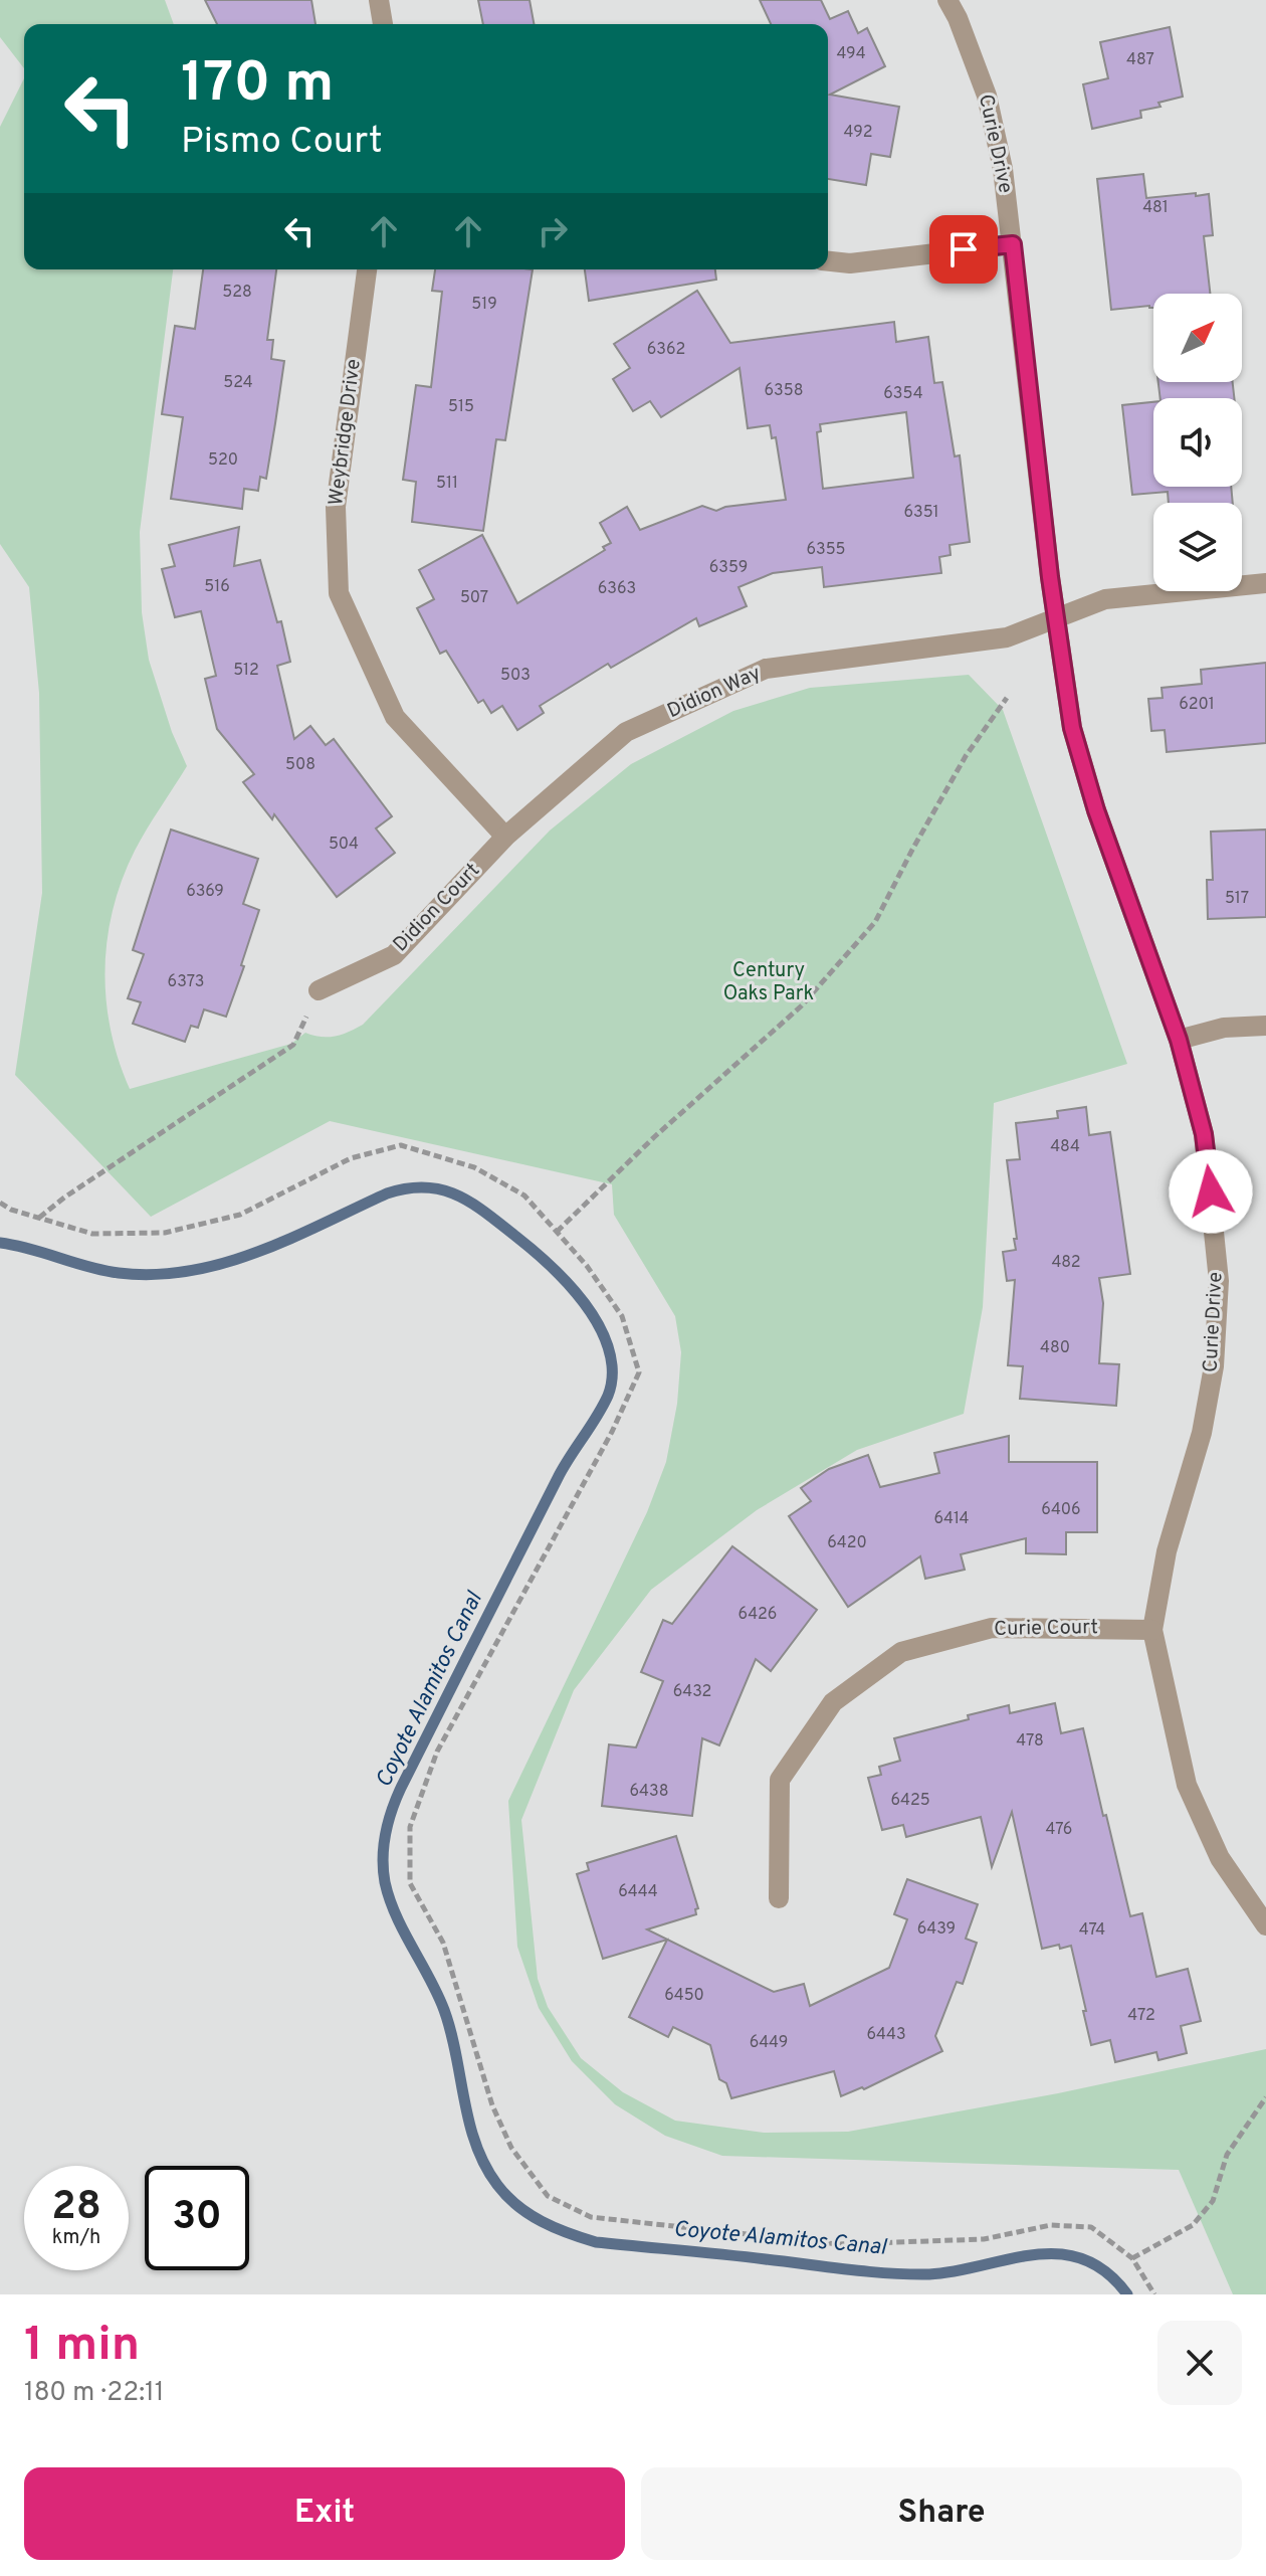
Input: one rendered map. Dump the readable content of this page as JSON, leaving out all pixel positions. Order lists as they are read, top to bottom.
{
  "streets": {
    "street": [
      "Curie Drive",
      "Weybridge Drive",
      "Didion Way",
      "Didion Court",
      "Curie Court"
    ]
  },
  "crossings": [
    ["Curie Drive", "Didion Way"],
    ["Curie Drive", "Curie Court"],
    ["Weybridge Drive", "Didion Way"],
    ["Weybridge Drive", "Didion Court"],
    ["Didion Way", "Didion Court"]
  ],
  "water": ["Coyote Alamitos Canal"],
  "parks": ["Century Oaks Park"],
  "house_numbers": [
    "494",
    "487",
    "492",
    "481",
    "528",
    "519",
    "6362",
    "524",
    "6358",
    "6354",
    "515",
    "520",
    "511",
    "6351",
    "6355",
    "6359",
    "516",
    "6363",
    "507",
    "512",
    "503",
    "6201",
    "508",
    "504",
    "6369",
    "517",
    "6373",
    "484",
    "482",
    "480",
    "6406",
    "6414",
    "6420",
    "6426",
    "6432",
    "478",
    "6438",
    "6425",
    "476",
    "6444",
    "6439",
    "474",
    "6450",
    "472",
    "6443",
    "6449"
  ],
  "north": "top right",
  "page": {
    "turn": ["170 m", "Pismo Court"],
    "speed": "28 km/h",
    "limit": "30",
    "heading": ["1 min", "180 m · 22:11"],
    "buttons": ["Exit", "Share"]
  }
}
